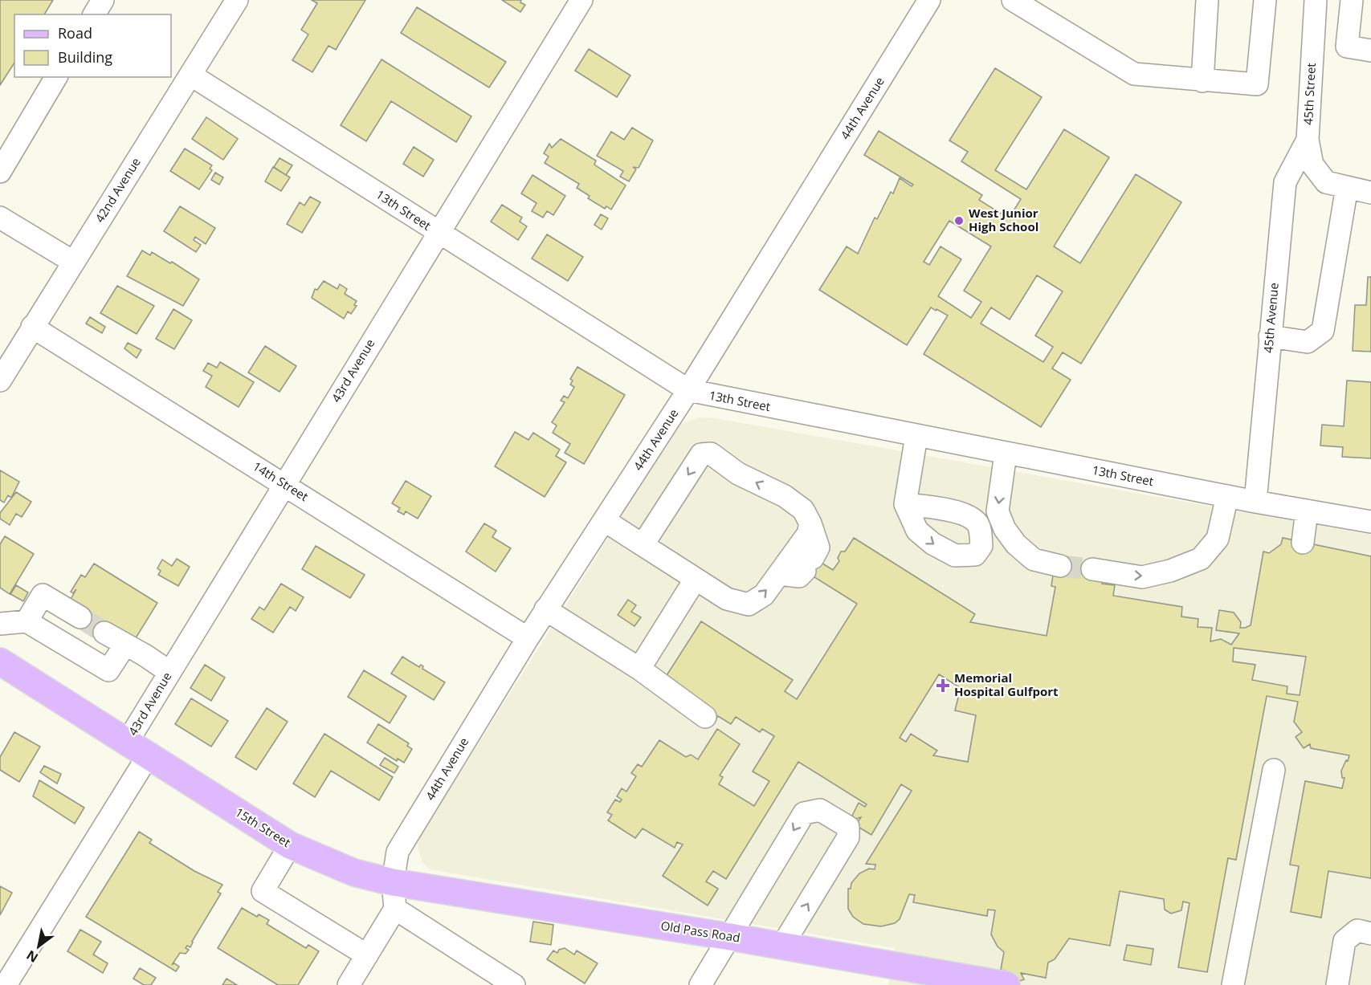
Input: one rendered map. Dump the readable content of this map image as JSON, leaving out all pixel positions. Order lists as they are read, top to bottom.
{
  "streets": {
    "main road": ["15th Street", "Old Pass Road"],
    "street": [
      "45th Street",
      "44th Avenue",
      "42nd Avenue",
      "13th Street",
      "45th Avenue",
      "43rd Avenue",
      "14th Street"
    ]
  },
  "crossings": [
    ["45th Street", "45th Avenue"],
    ["44th Avenue", "13th Street"],
    ["44th Avenue", "14th Street"],
    ["44th Avenue", "15th Street"],
    ["44th Avenue", "Old Pass Road"],
    ["42nd Avenue", "13th Street"],
    ["42nd Avenue", "14th Street"],
    ["13th Street", "45th Avenue"],
    ["13th Street", "43rd Avenue"],
    ["43rd Avenue", "14th Street"],
    ["43rd Avenue", "15th Street"],
    ["15th Street", "Old Pass Road"]
  ],
  "places": {
    "other": ["West Junior High School"],
    "health": ["Memorial Hospital Gulfport"]
  },
  "legend": ["Road", "Building"],
  "north": "bottom left"
}
